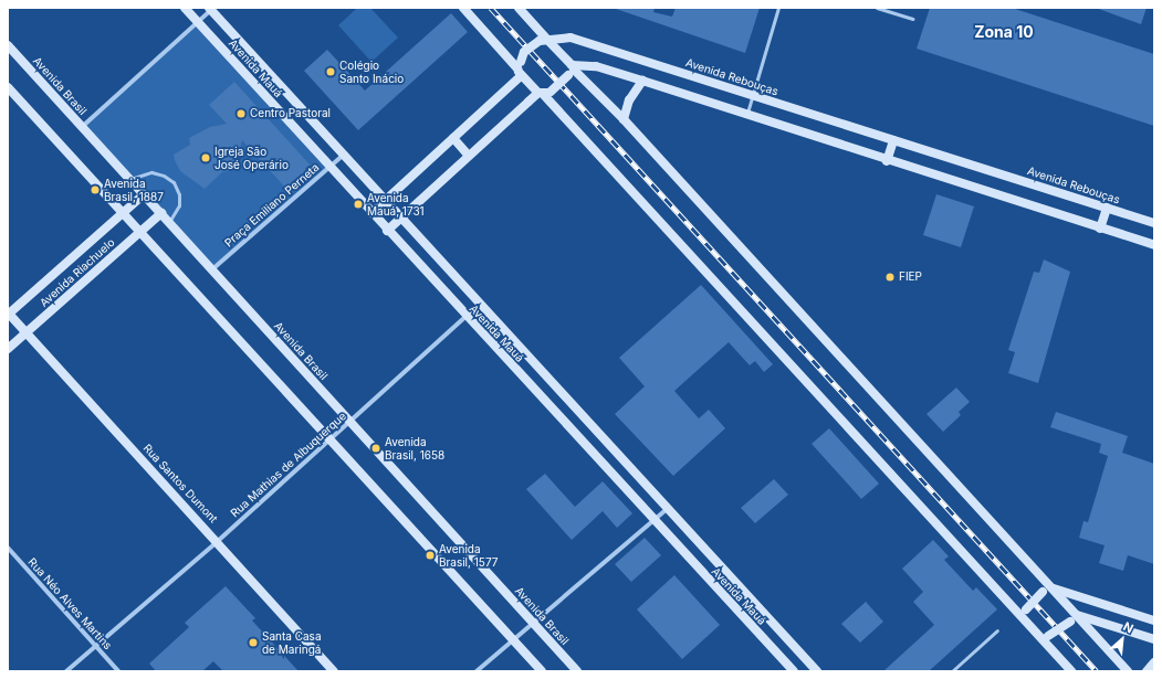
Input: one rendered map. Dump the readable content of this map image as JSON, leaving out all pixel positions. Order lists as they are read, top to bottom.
{
  "streets": {
    "main road": [
      "Avenida Mauá",
      "Avenida Rebouças",
      "Avenida Brasil",
      "Avenida Riachuelo",
      "Rua Santos Dumont"
    ],
    "street": ["Praça Emiliano Perneta", "Rua Mathias de Albuquerque", "Rua Néo Alves Martins"]
  },
  "crossings": [
    ["Avenida Mauá", "Avenida Rebouças"],
    ["Avenida Mauá", "Praça Emiliano Perneta"],
    ["Avenida Mauá", "Rua Mathias de Albuquerque"],
    ["Avenida Brasil", "Praça Emiliano Perneta"],
    ["Avenida Brasil", "Avenida Riachuelo"],
    ["Avenida Brasil", "Rua Mathias de Albuquerque"],
    ["Avenida Riachuelo", "Rua Santos Dumont"],
    ["Rua Mathias de Albuquerque", "Rua Santos Dumont"],
    ["Rua Mathias de Albuquerque", "Rua Néo Alves Martins"]
  ],
  "districts": ["Zona 10"],
  "places": [
    "Colégio Santo Inácio",
    "Centro Pastoral",
    "Igreja São José Operário",
    "Avenida Brasil, 1887",
    "Avenida Mauá, 1731",
    "FIEP",
    "Avenida Brasil, 1658",
    "Avenida Brasil, 1577",
    "Santa Casa de Maringá"
  ],
  "north": "top right"
}
